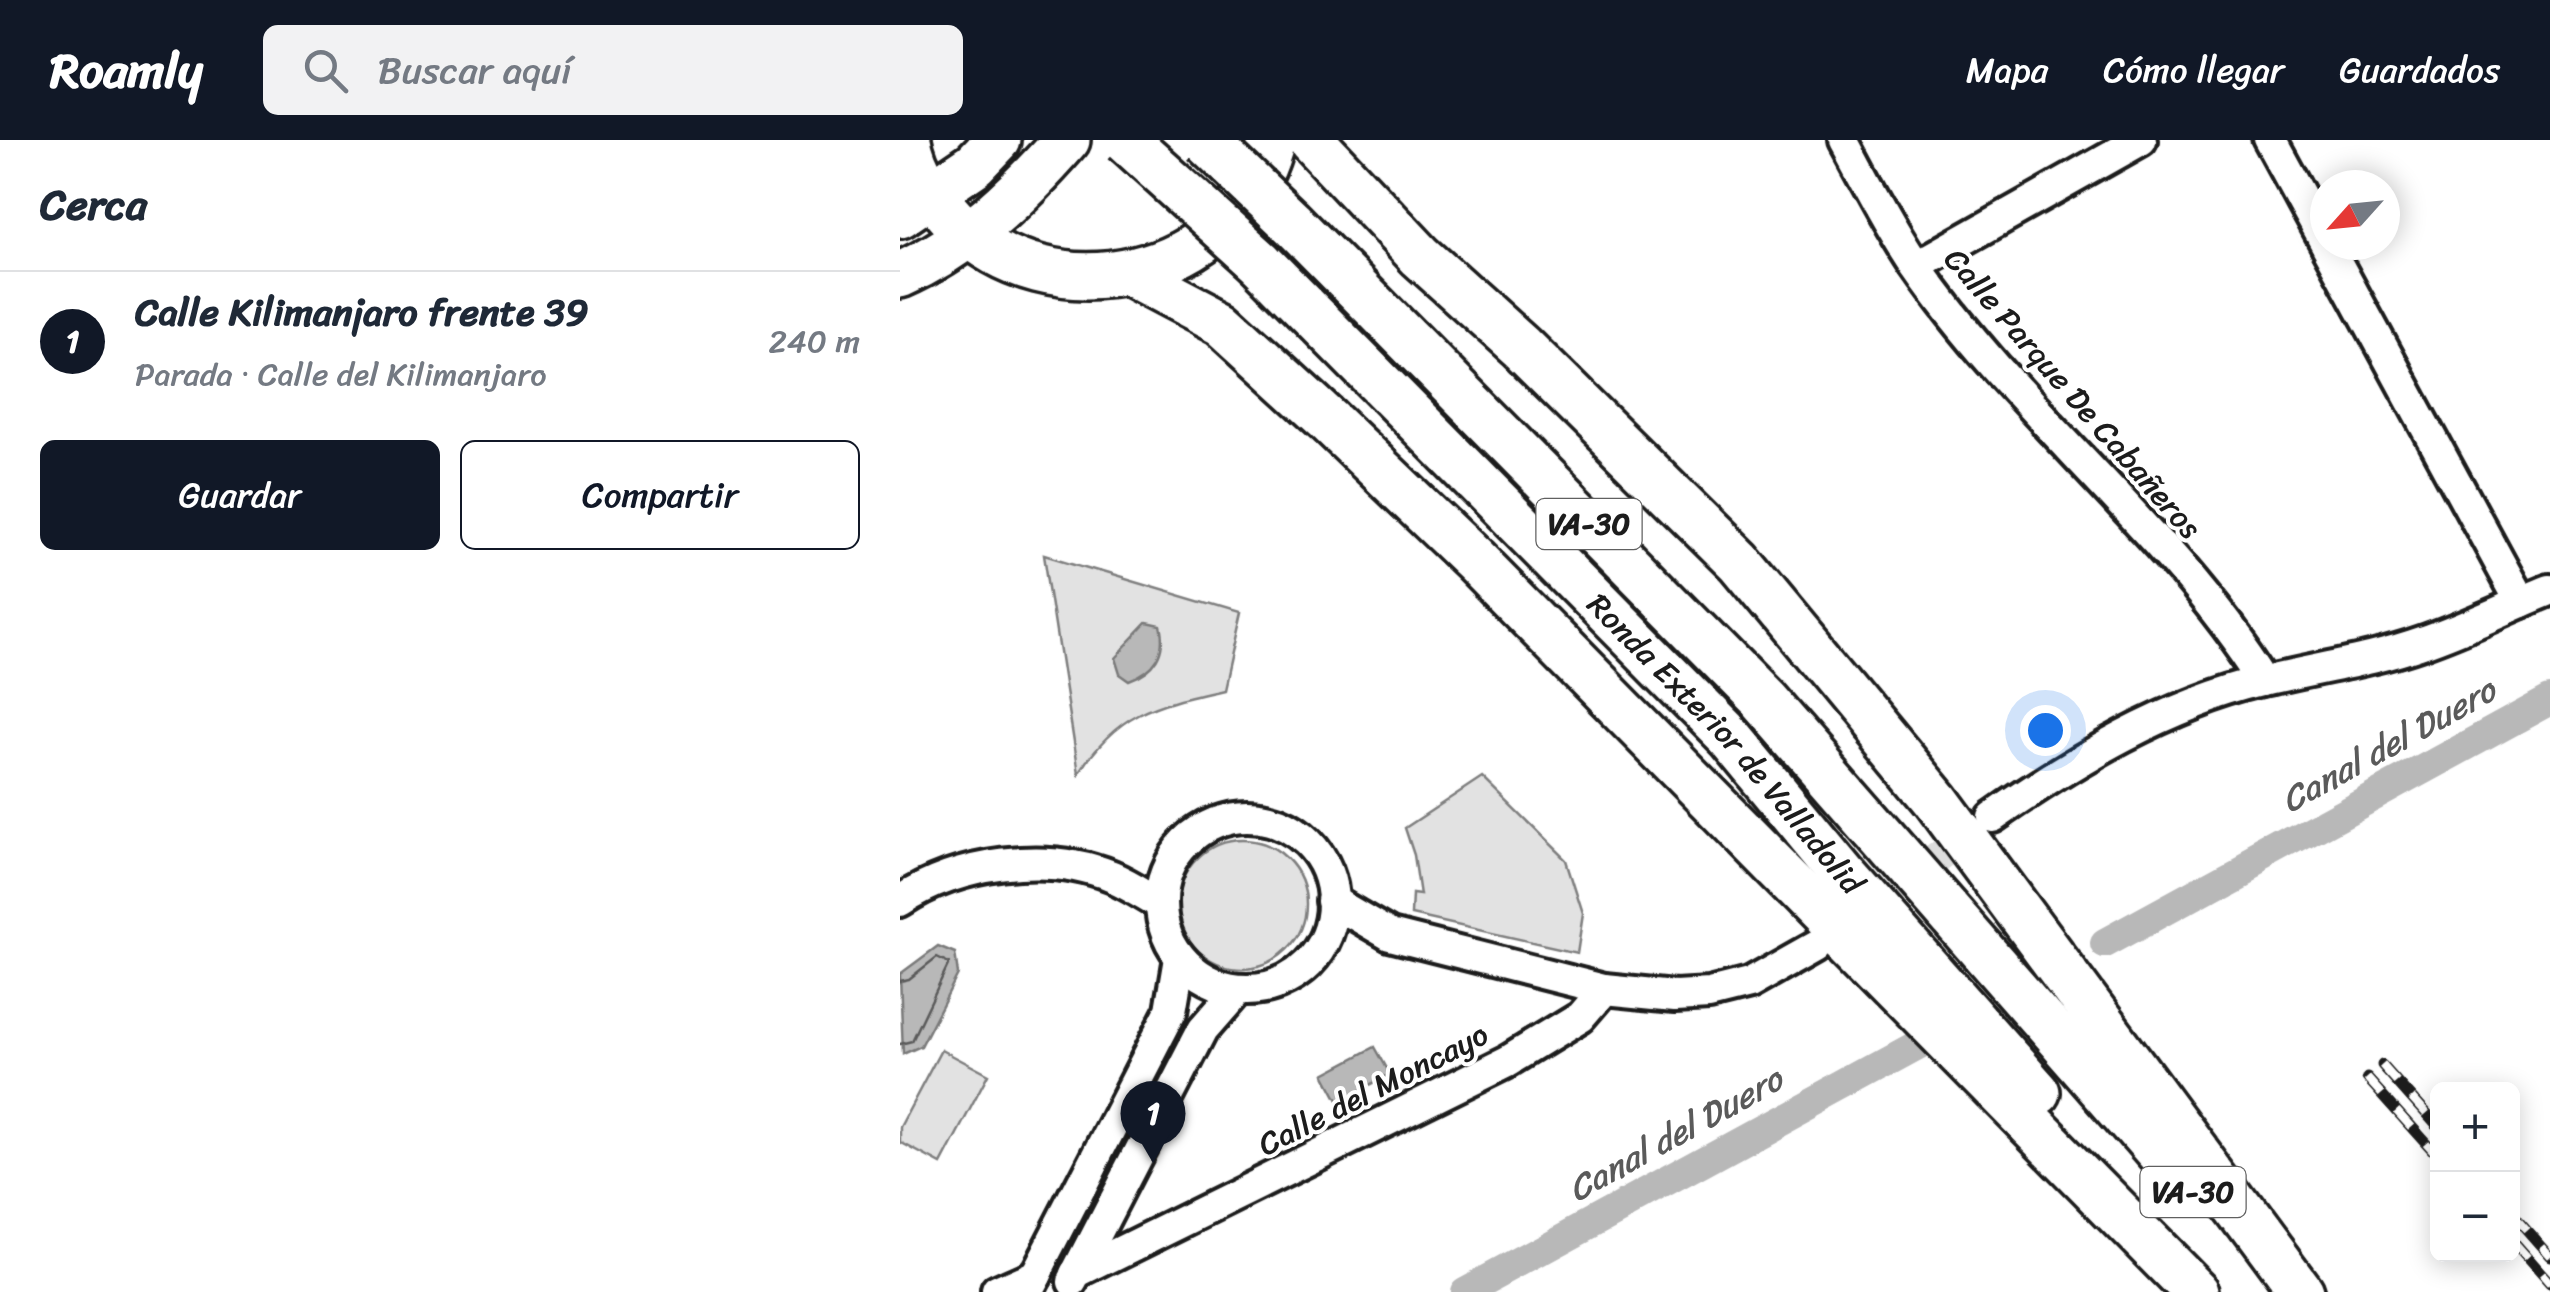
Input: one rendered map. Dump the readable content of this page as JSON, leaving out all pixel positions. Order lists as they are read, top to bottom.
{
  "streets": {
    "highway": ["VA-30", "Ronda Exterior de Valladolid"],
    "street": ["Calle Parque De Cabañeros", "Calle del Moncayo"]
  },
  "water": ["Canal del Duero"],
  "north": "bottom left",
  "page": {
    "header": "Roamly",
    "search": "Buscar aquí",
    "nav": ["Mapa", "Cómo llegar", "Guardados"],
    "heading": "Cerca",
    "list": [
      {
        "mark": "1",
        "name": "Calle Kilimanjaro frente 39",
        "note": "Parada · Calle del Kilimanjaro",
        "value": "240 m"
      }
    ],
    "buttons": ["Guardar", "Compartir"],
    "pins": "1",
    "map_buttons": ["+", "−"]
  }
}
